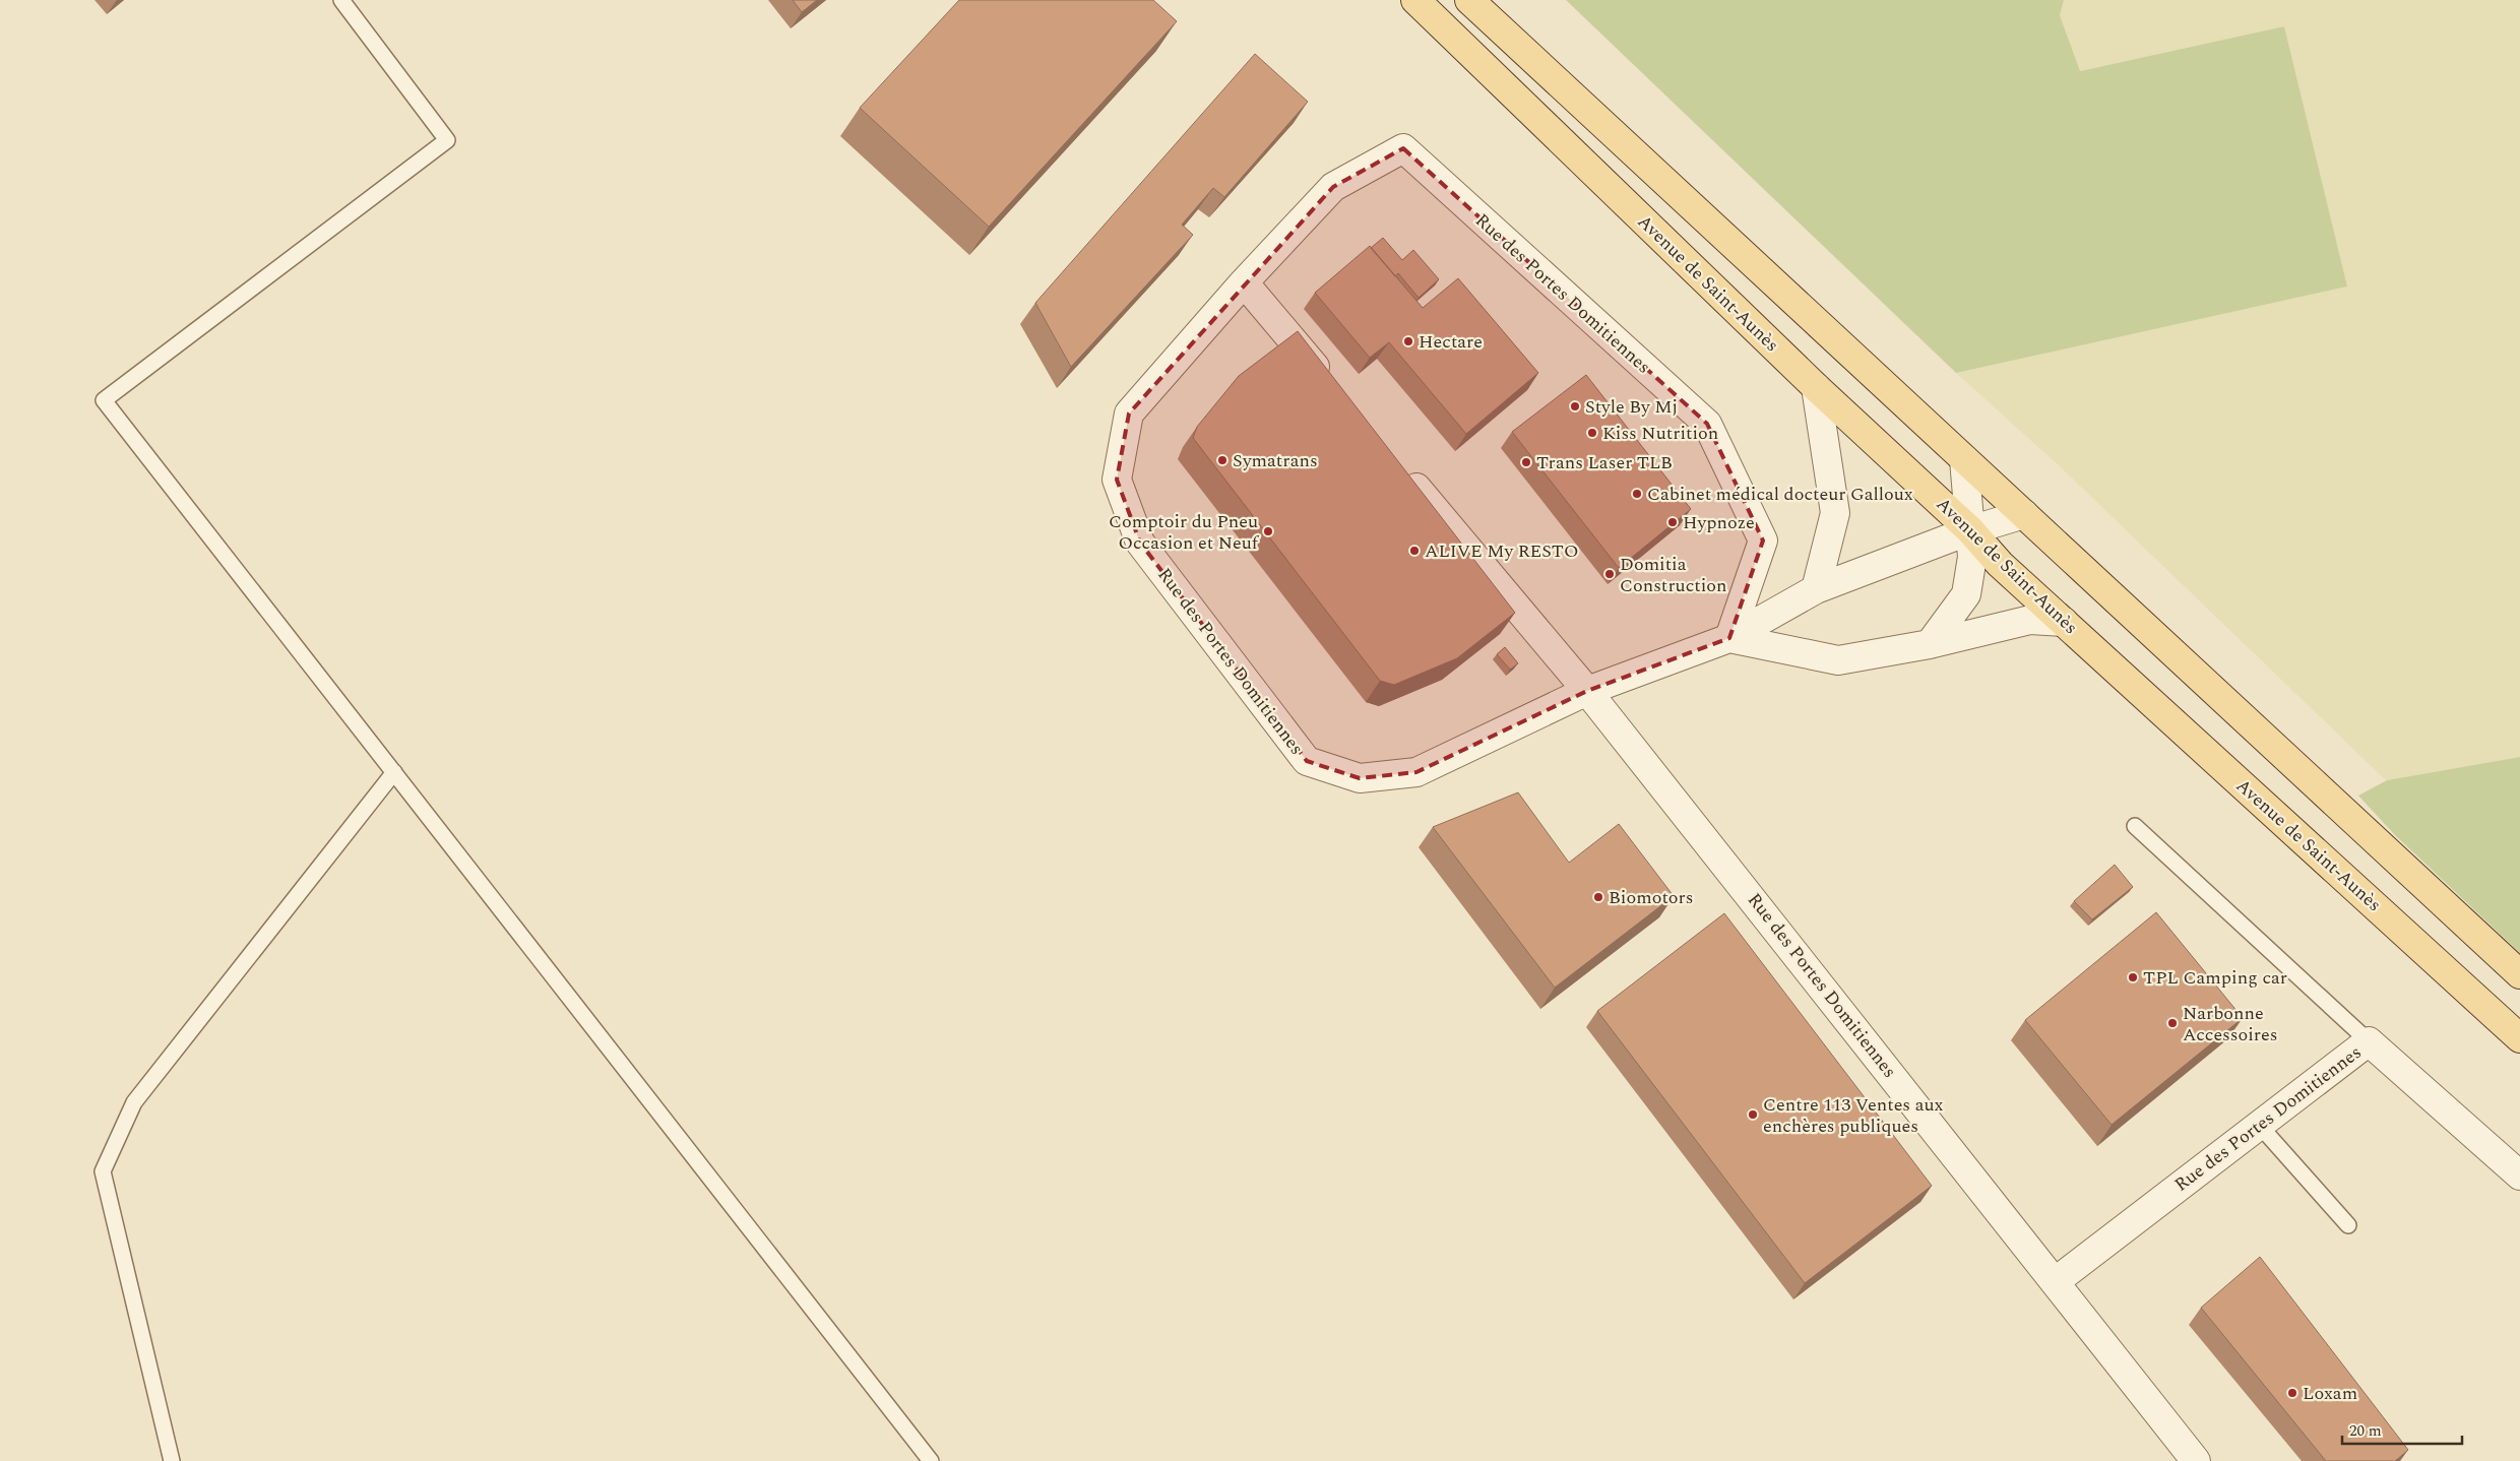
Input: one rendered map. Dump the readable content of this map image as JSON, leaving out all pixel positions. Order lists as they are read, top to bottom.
{
  "streets": {
    "main road": ["Avenue de Saint-Aunès"],
    "street": ["Rue des Portes Domitiennes"]
  },
  "crossings": [
    ["Avenue de Saint-Aunès", "Rue des Portes Domitiennes"]
  ],
  "places": [
    "Hectare",
    "Style By Mj",
    "Kiss Nutrition",
    "Symatrans",
    "Trans Laser TLB",
    "Cabinet médical docteur Galloux",
    "Hypnoze",
    "Comptoir du Pneu Occasion et Neuf",
    "ALIVE My RESTO",
    "Domitia Construction",
    "Biomotors",
    "TPL Camping car",
    "Narbonne Accessoires",
    "Centre 113 Ventes aux enchères publiques",
    "Loxam"
  ],
  "scale_bar": "20 m"
}
